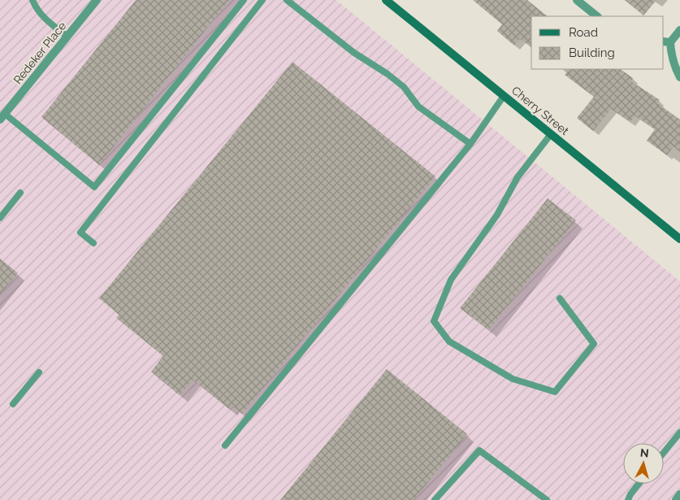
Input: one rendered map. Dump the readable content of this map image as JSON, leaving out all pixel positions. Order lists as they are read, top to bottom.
{
  "streets": {
    "street": ["Redeker Place", "Cherry Street"]
  },
  "legend": ["Road", "Building"],
  "north": "top"
}
